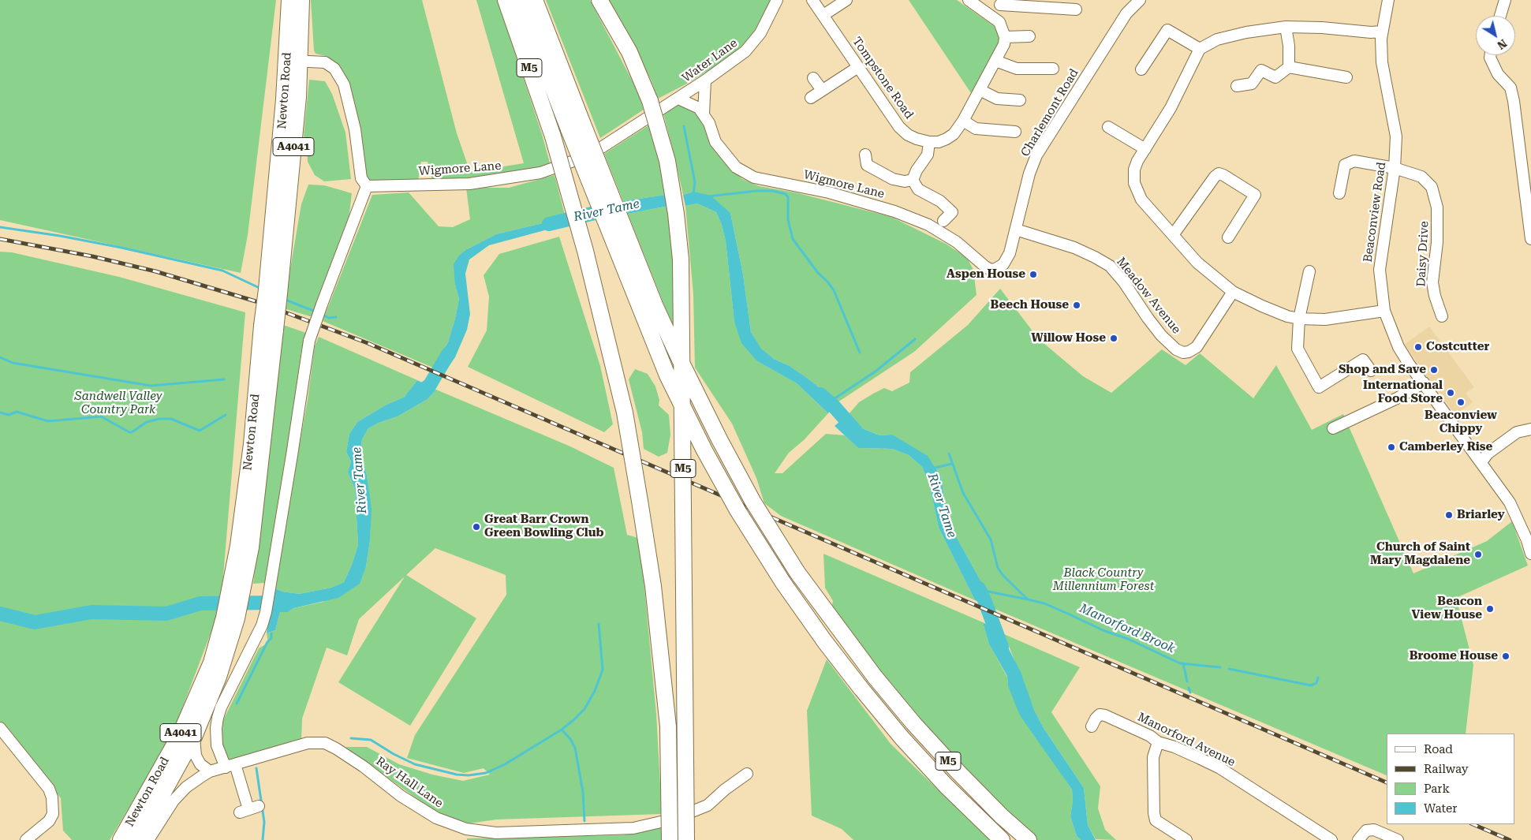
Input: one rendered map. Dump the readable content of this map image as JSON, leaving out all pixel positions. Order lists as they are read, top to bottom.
{
  "streets": {
    "highway": ["M5", "Newton Road", "A4041"],
    "street": [
      "Water Lane",
      "Tompstone Road",
      "Charlemont Road",
      "Wigmore Lane",
      "Beaconview Road",
      "Daisy Drive",
      "Meadow Avenue",
      "Manorford Avenue",
      "Ray Hall Lane"
    ]
  },
  "crossings": [
    ["Water Lane", "Wigmore Lane"],
    ["Newton Road", "Ray Hall Lane"],
    ["Charlemont Road", "Wigmore Lane"],
    ["Charlemont Road", "Meadow Avenue"],
    ["Beaconview Road", "Daisy Drive"]
  ],
  "water": ["River Tame", "Manorford Brook"],
  "parks": ["Sandwell Valley Country Park", "Black Country Millennium Forest"],
  "places": [
    "Aspen House",
    "Beech House",
    "Willow Hose",
    "Costcutter",
    "Shop and Save",
    "International Food Store",
    "Beaconview Chippy",
    "Camberley Rise",
    "Briarley",
    "Great Barr Crown Green Bowling Club",
    "Church of Saint Mary Magdalene",
    "Beacon View House",
    "Broome House"
  ],
  "legend": [
    "Road",
    "Railway",
    "Park",
    "Water"
  ],
  "north": "bottom right"
}
